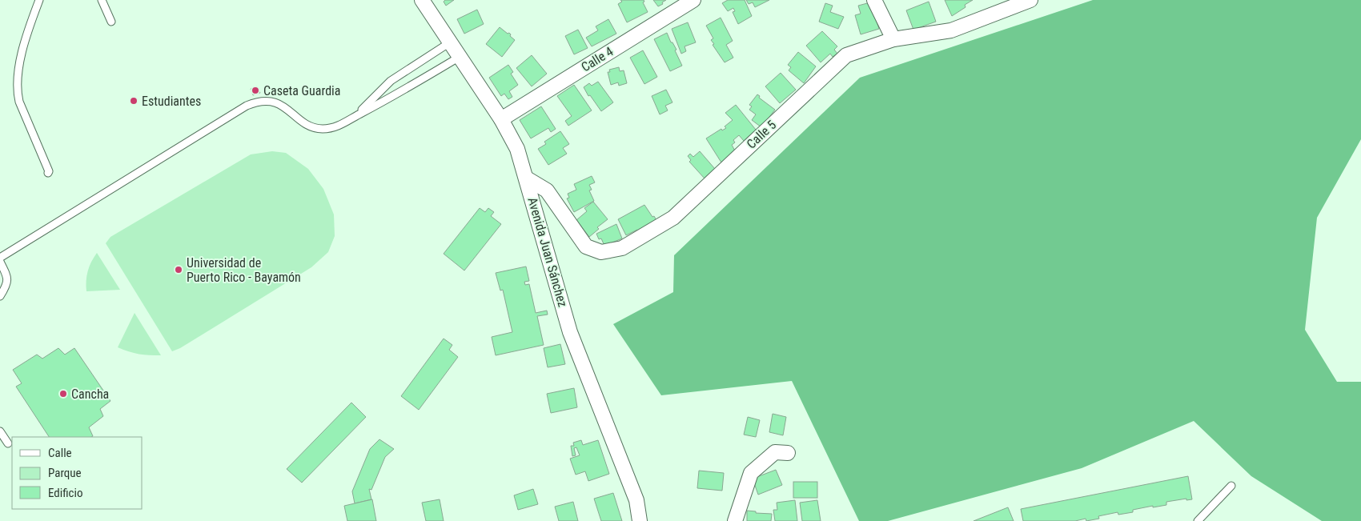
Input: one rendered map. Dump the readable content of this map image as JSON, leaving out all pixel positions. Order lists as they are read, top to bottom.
{
  "streets": {
    "street": ["Calle 4", "Calle 5", "Avenida Juan Sánchez"]
  },
  "crossings": [
    ["Calle 4", "Avenida Juan Sánchez"],
    ["Calle 5", "Avenida Juan Sánchez"]
  ],
  "places": [
    "Caseta Guardia",
    "Estudiantes",
    "Universidad de Puerto Rico - Bayamón",
    "Cancha"
  ],
  "legend": ["Calle", "Parque", "Edificio"]
}
